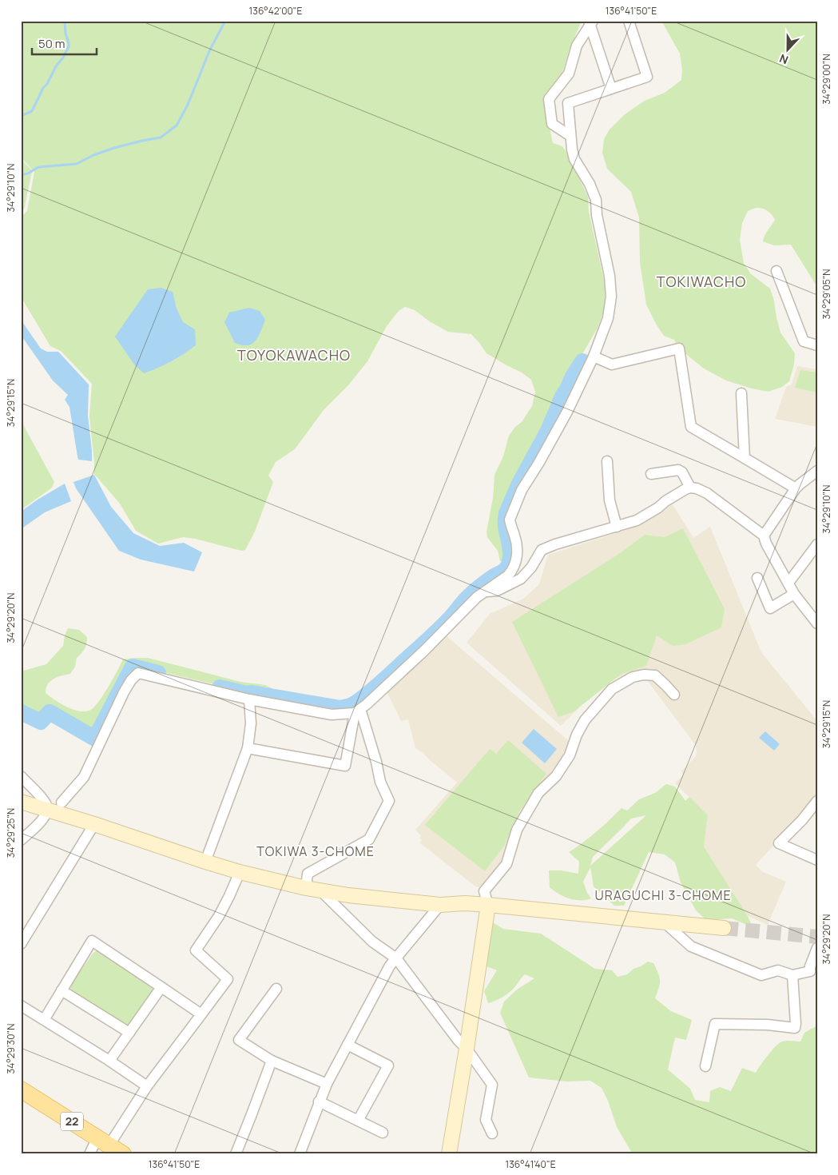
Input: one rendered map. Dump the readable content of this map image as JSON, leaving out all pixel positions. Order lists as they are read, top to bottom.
{
  "streets": {
    "main road": ["22"]
  },
  "districts": [
    "TOKIWACHO",
    "TOYOKAWACHO",
    "TOKIWA 3-CHOME",
    "URAGUCHI 3-CHOME"
  ],
  "scale_bar": "50 m",
  "north": "bottom",
  "coordinates": [
    "136°42'00\"E",
    "136°41'50\"E",
    "34°29'00\"N",
    "34°29'10\"N",
    "34°29'05\"N",
    "34°29'15\"N",
    "34°29'20\"N",
    "34°29'25\"N",
    "34°29'30\"N",
    "136°41'40\"E"
  ]
}
